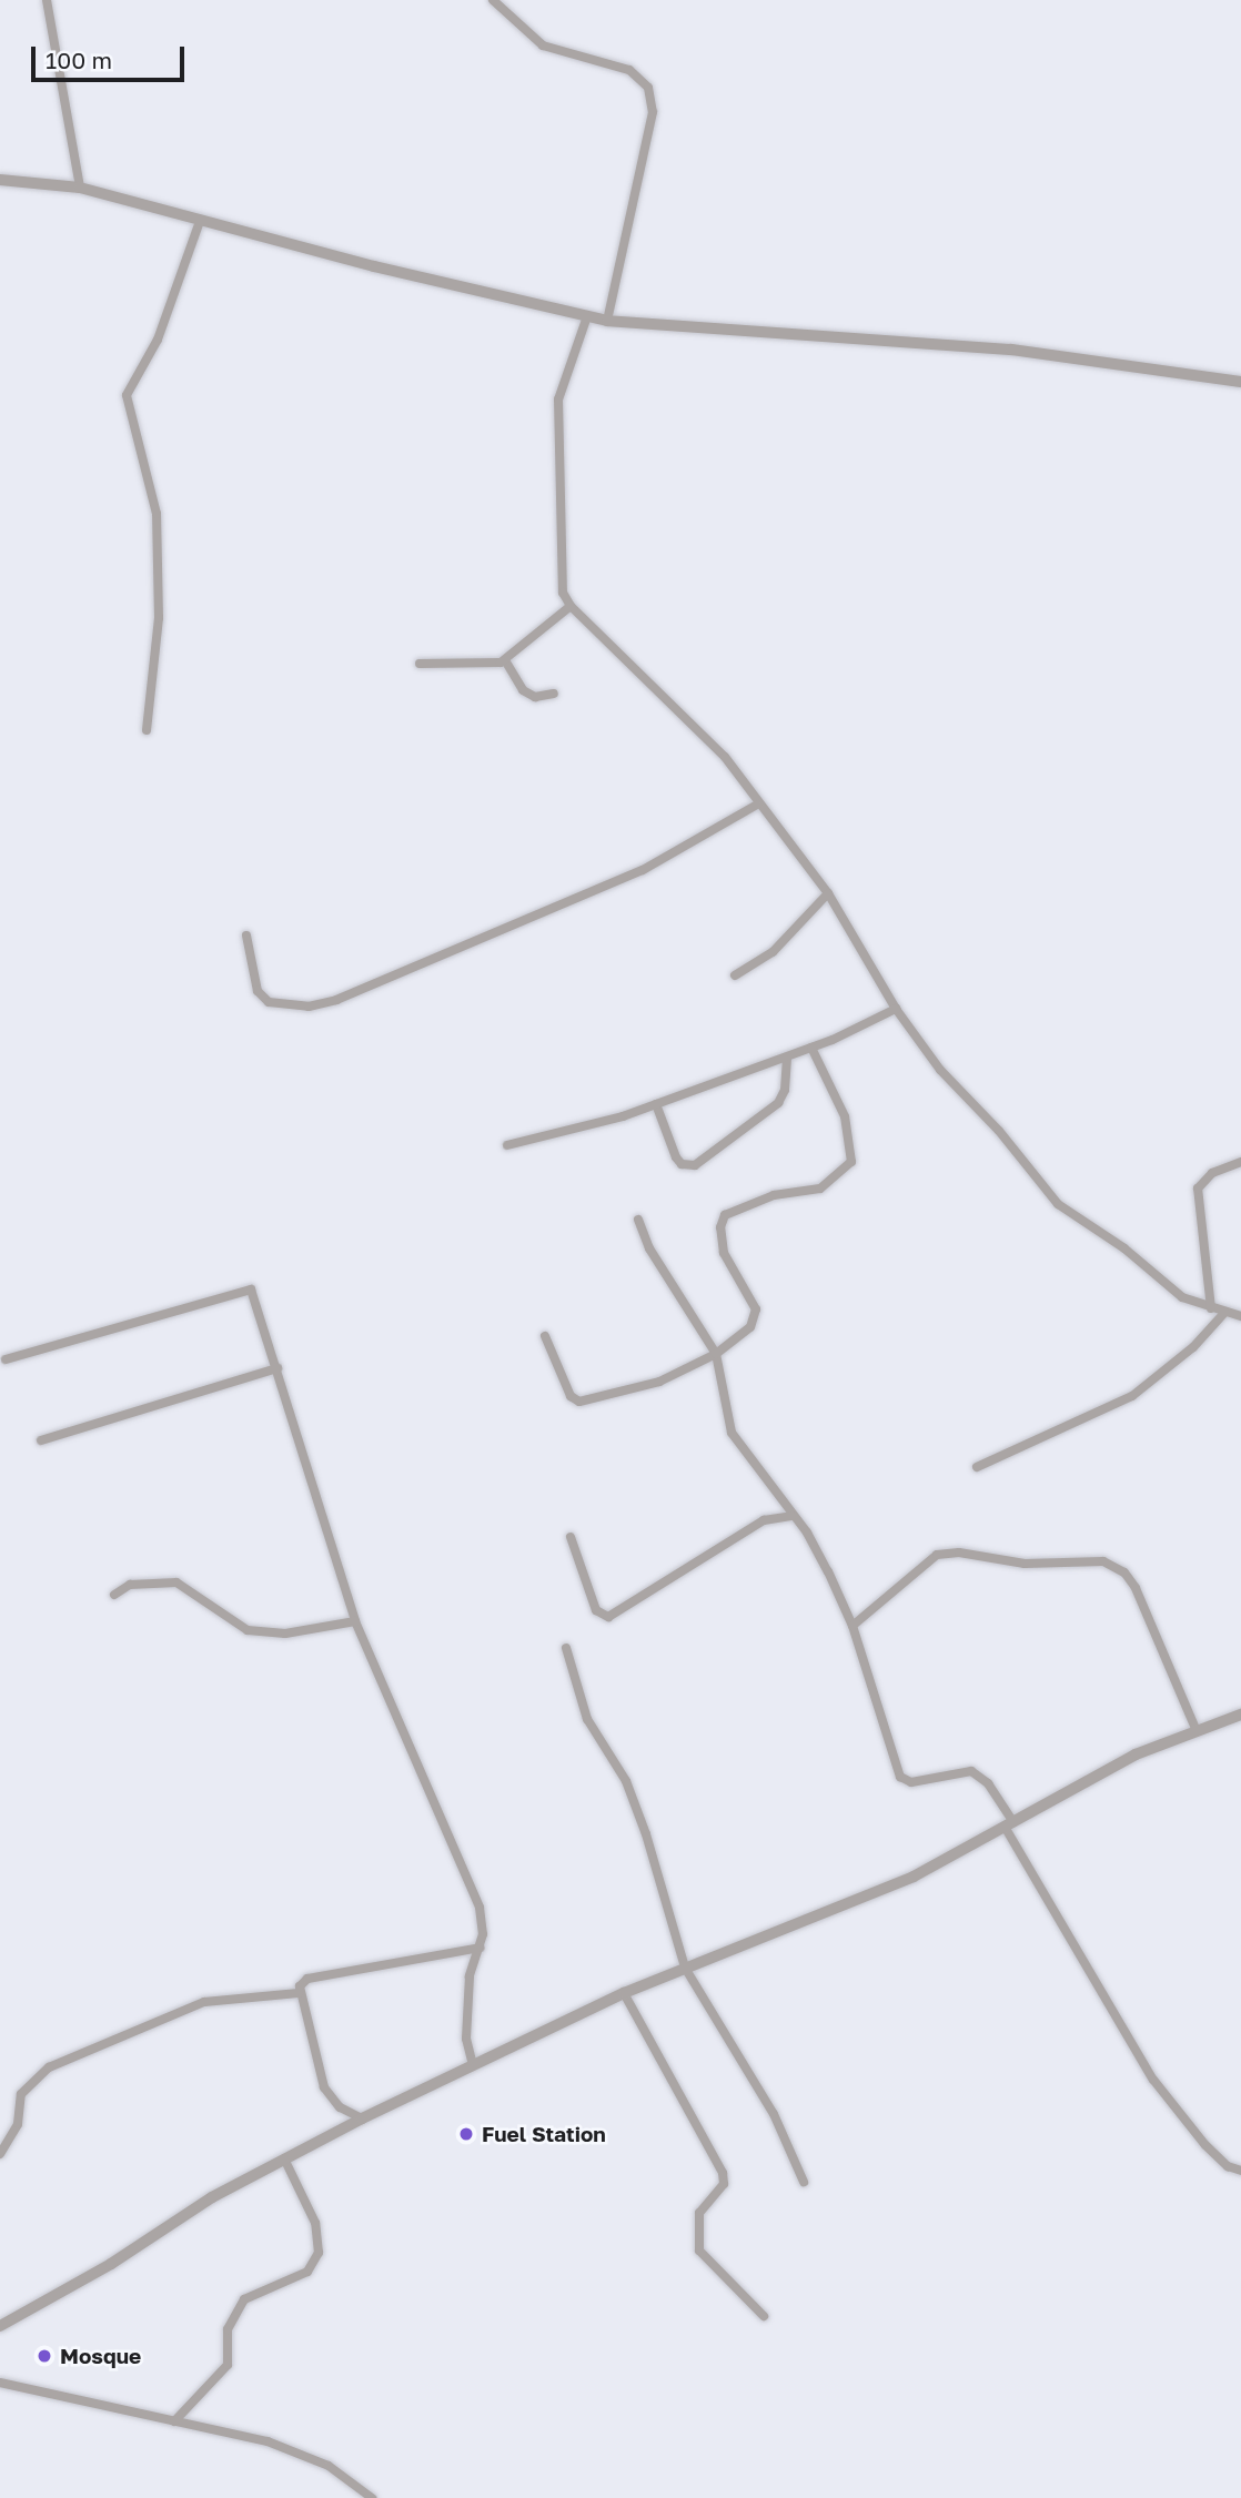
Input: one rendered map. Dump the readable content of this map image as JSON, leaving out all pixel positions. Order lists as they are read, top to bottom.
{
  "places": ["Fuel Station", "Mosque"],
  "scale_bar": "100 m"
}
